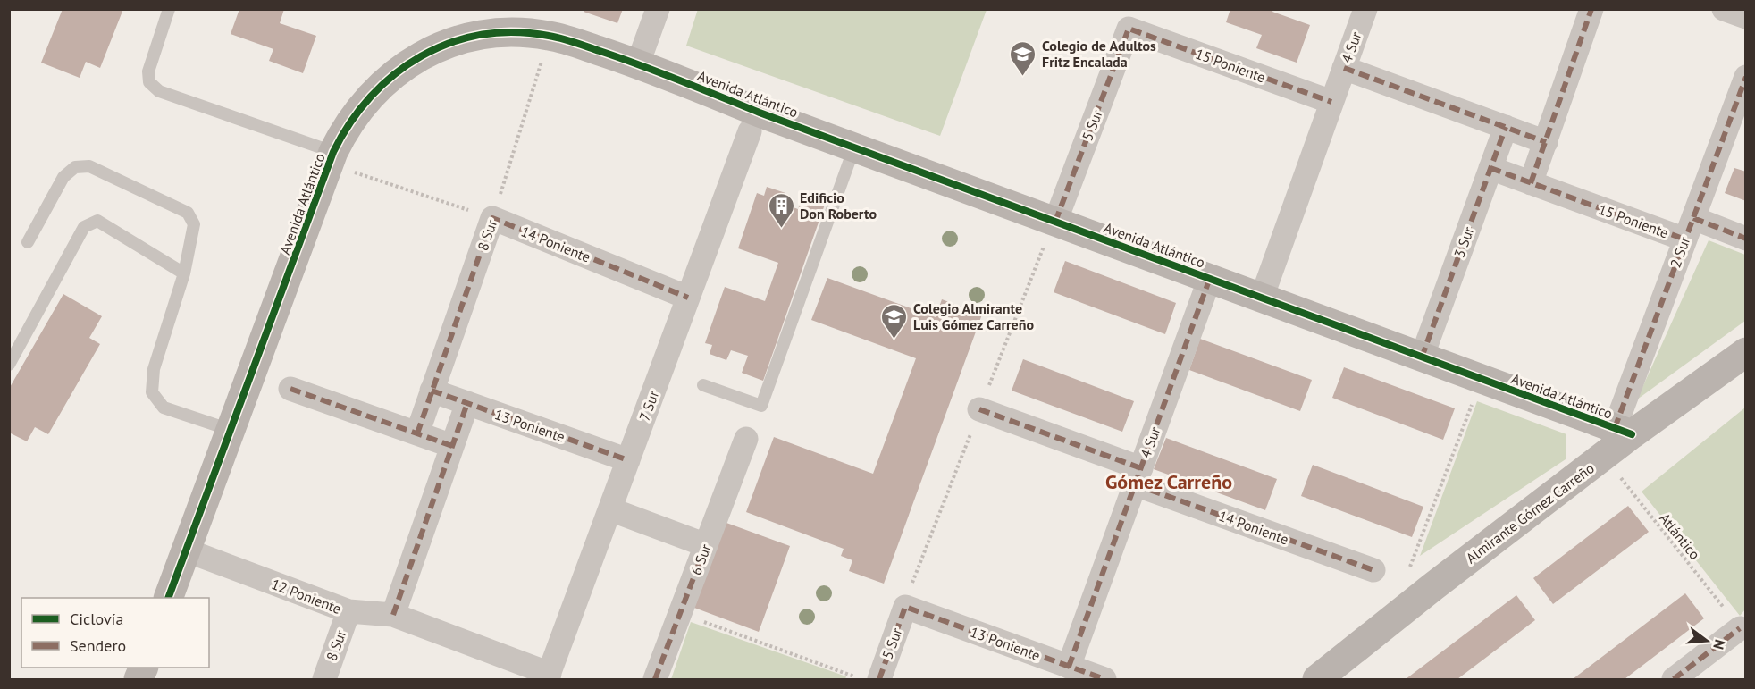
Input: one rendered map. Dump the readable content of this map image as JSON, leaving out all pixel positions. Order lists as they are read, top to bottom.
{
  "streets": {
    "street": [
      "4 Sur",
      "15 Poniente",
      "Avenida Atlántico",
      "5 Sur",
      "8 Sur",
      "3 Sur",
      "14 Poniente",
      "2 Sur",
      "7 Sur",
      "13 Poniente",
      "Almirante Gómez Carreño",
      "6 Sur",
      "12 Poniente"
    ],
    "path": ["Atlántico"]
  },
  "crossings": [
    ["4 Sur", "15 Poniente"],
    ["4 Sur", "Avenida Atlántico"],
    ["4 Sur", "14 Poniente"],
    ["4 Sur", "13 Poniente"],
    ["15 Poniente", "5 Sur"],
    ["15 Poniente", "3 Sur"],
    ["15 Poniente", "2 Sur"],
    ["Avenida Atlántico", "5 Sur"],
    ["Avenida Atlántico", "8 Sur"],
    ["Avenida Atlántico", "3 Sur"],
    ["Avenida Atlántico", "2 Sur"],
    ["Avenida Atlántico", "Almirante Gómez Carreño"],
    ["Avenida Atlántico", "12 Poniente"],
    ["5 Sur", "13 Poniente"],
    ["8 Sur", "14 Poniente"],
    ["8 Sur", "13 Poniente"],
    ["8 Sur", "12 Poniente"],
    ["14 Poniente", "7 Sur"],
    ["2 Sur", "Almirante Gómez Carreño"],
    ["7 Sur", "13 Poniente"],
    ["7 Sur", "12 Poniente"],
    ["Almirante Gómez Carreño", "Atlántico"]
  ],
  "districts": ["Gómez Carreño"],
  "places": {
    "school or university": ["Colegio de Adultos Fritz Encalada", "Colegio Almirante Luis Gómez Carreño"],
    "building": ["Edificio Don Roberto"]
  },
  "legend": ["Ciclovía", "Sendero"],
  "north": "right"
}
